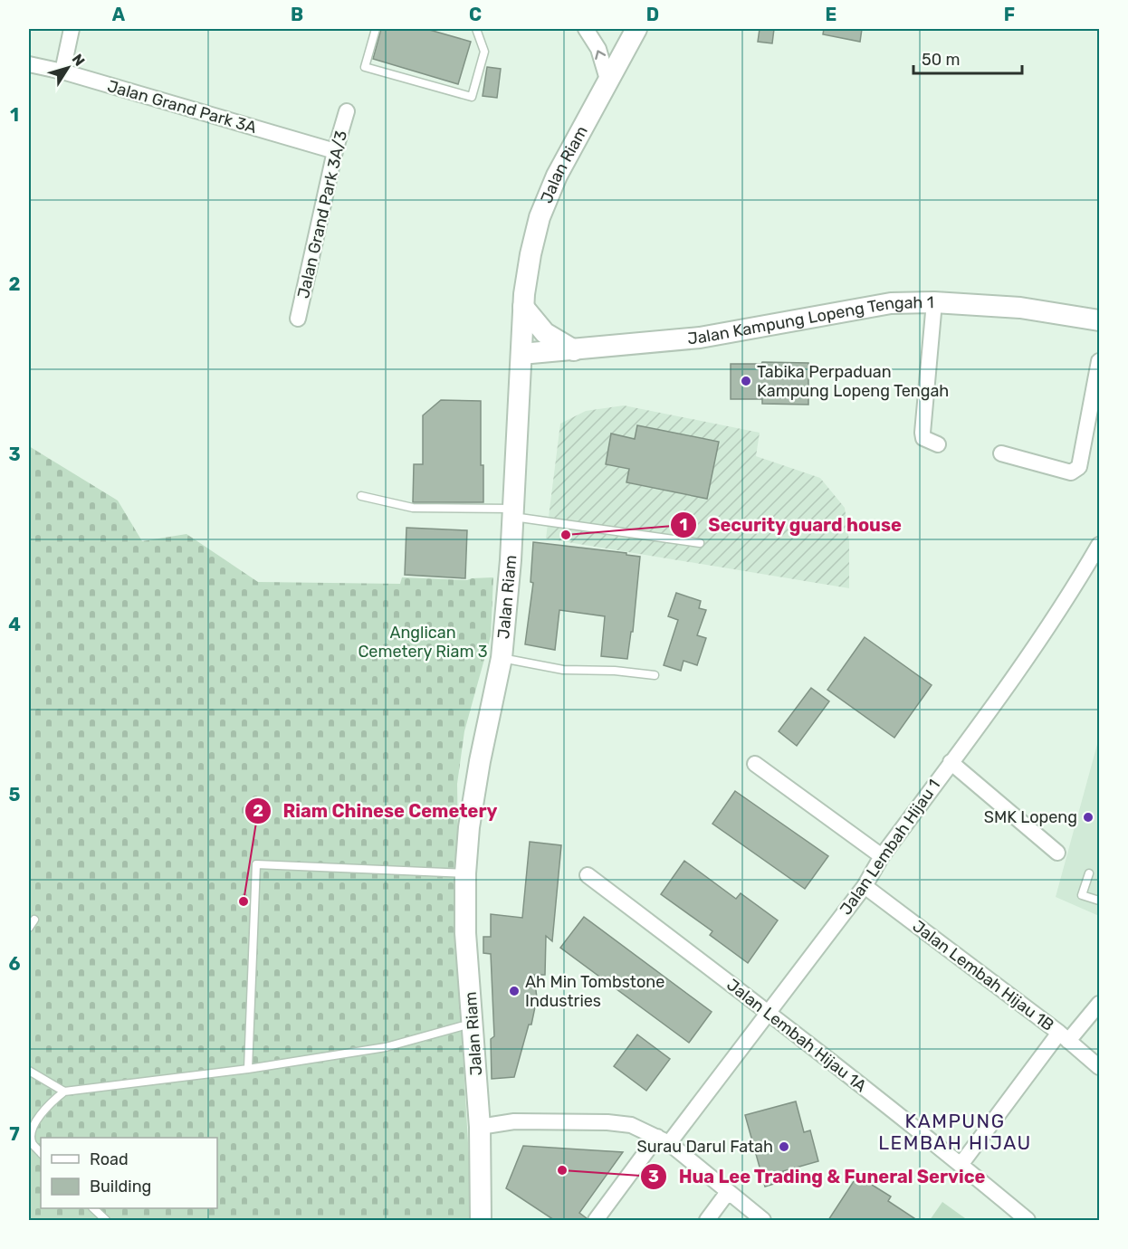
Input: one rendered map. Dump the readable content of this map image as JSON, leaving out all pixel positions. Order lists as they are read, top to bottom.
{
  "streets": {
    "main road": ["Jalan Riam", "Jalan Kampung Lopeng Tengah 1"],
    "street": [
      "Jalan Grand Park 3A",
      "Jalan Grand Park 3A/3",
      "Jalan Lembah Hijau 1",
      "Jalan Lembah Hijau 1B",
      "Jalan Lembah Hijau 1A"
    ]
  },
  "crossings": [
    ["Jalan Grand Park 3A", "Jalan Grand Park 3A/3"],
    ["Jalan Riam", "Jalan Kampung Lopeng Tengah 1"],
    ["Jalan Lembah Hijau 1", "Jalan Lembah Hijau 1B"],
    ["Jalan Lembah Hijau 1", "Jalan Lembah Hijau 1A"]
  ],
  "districts": ["KAMPUNG LEMBAH HIJAU"],
  "parks": ["Anglican Cemetery Riam 3"],
  "places": [
    "Tabika Perpaduan Kampung Lopeng Tengah",
    "Security guard house",
    "SMK Lopeng",
    "Riam Chinese Cemetery",
    "Ah Min Tombstone Industries",
    "Surau Darul Fatah",
    "Hua Lee Trading & Funeral Service"
  ],
  "legend": ["Road", "Building"],
  "scale_bar": "50 m",
  "north": "top right",
  "grid": {
    "columns": [
      "A",
      "B",
      "C",
      "D",
      "E",
      "F"
    ],
    "rows": [
      "1",
      "2",
      "3",
      "4",
      "5",
      "6",
      "7"
    ]
  }
}
